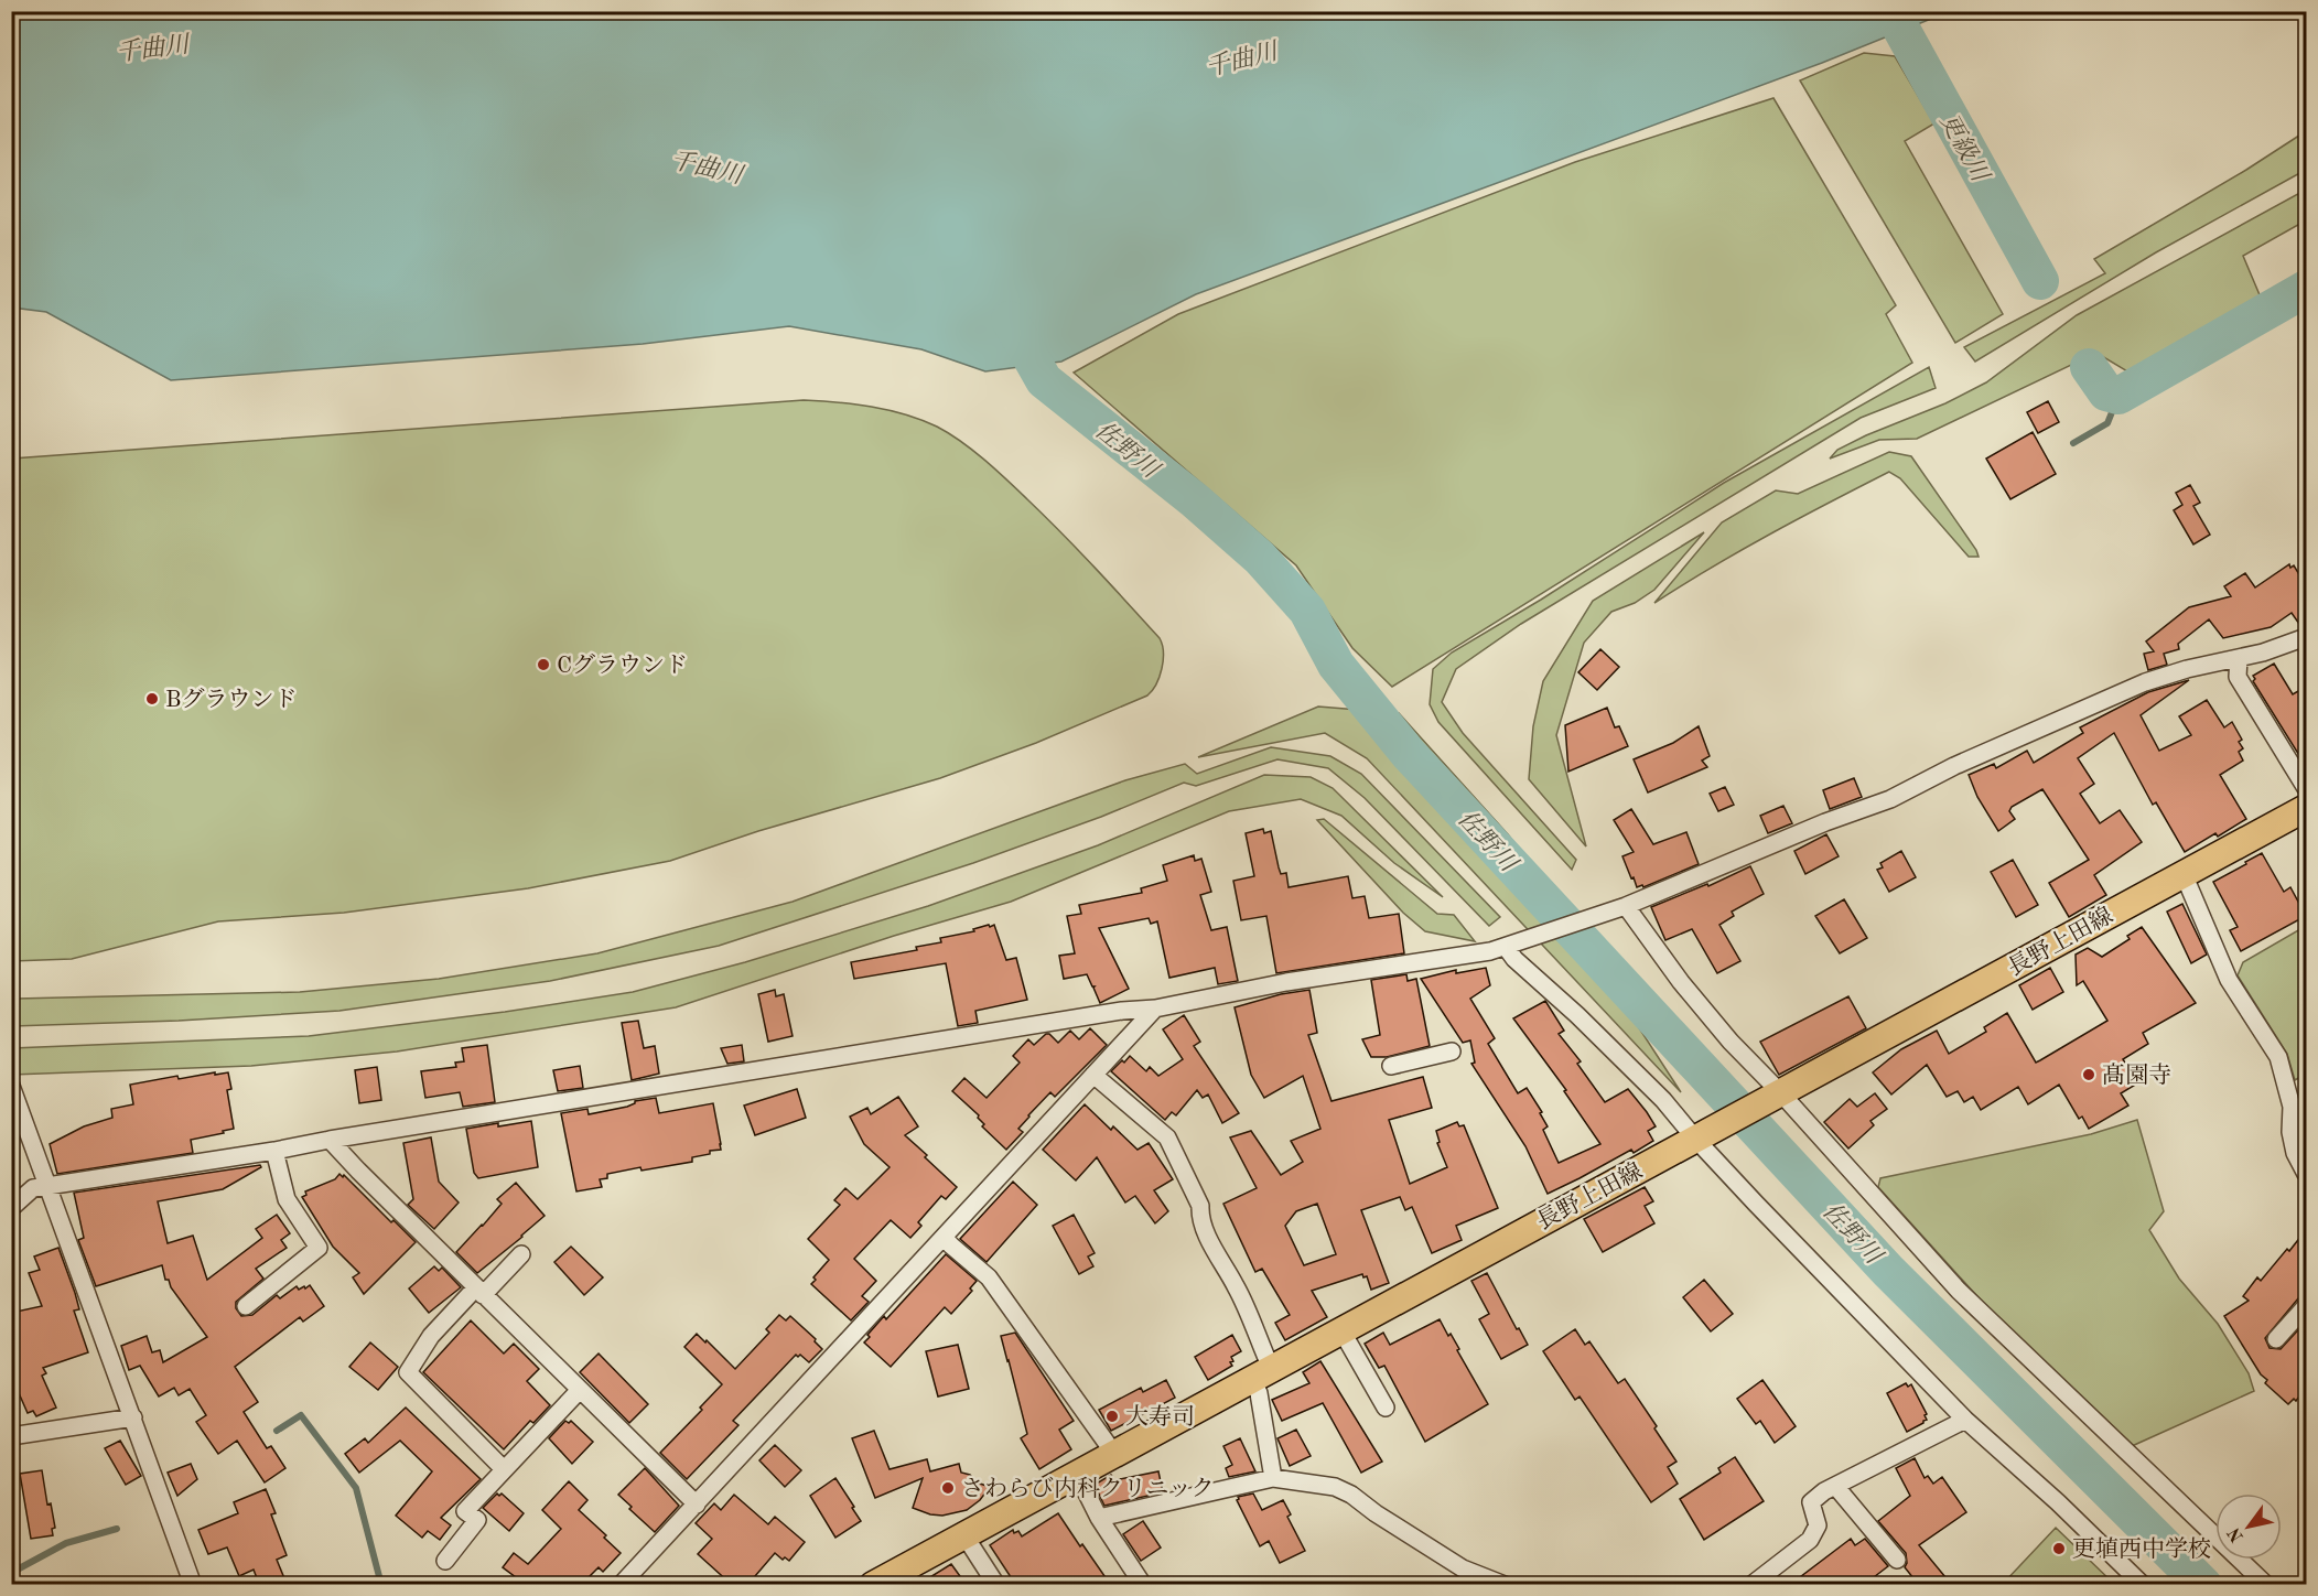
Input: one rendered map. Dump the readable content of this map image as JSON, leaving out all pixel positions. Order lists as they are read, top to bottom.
{
  "streets": {
    "main road": ["長野上田線"]
  },
  "water": ["千曲川", "更級川", "佐野川"],
  "places": [
    "Cグラウンド",
    "Bグラウンド",
    "髙園寺",
    "大寿司",
    "さわらび内科クリニック",
    "更埴西中学校"
  ],
  "north": "bottom left"
}
